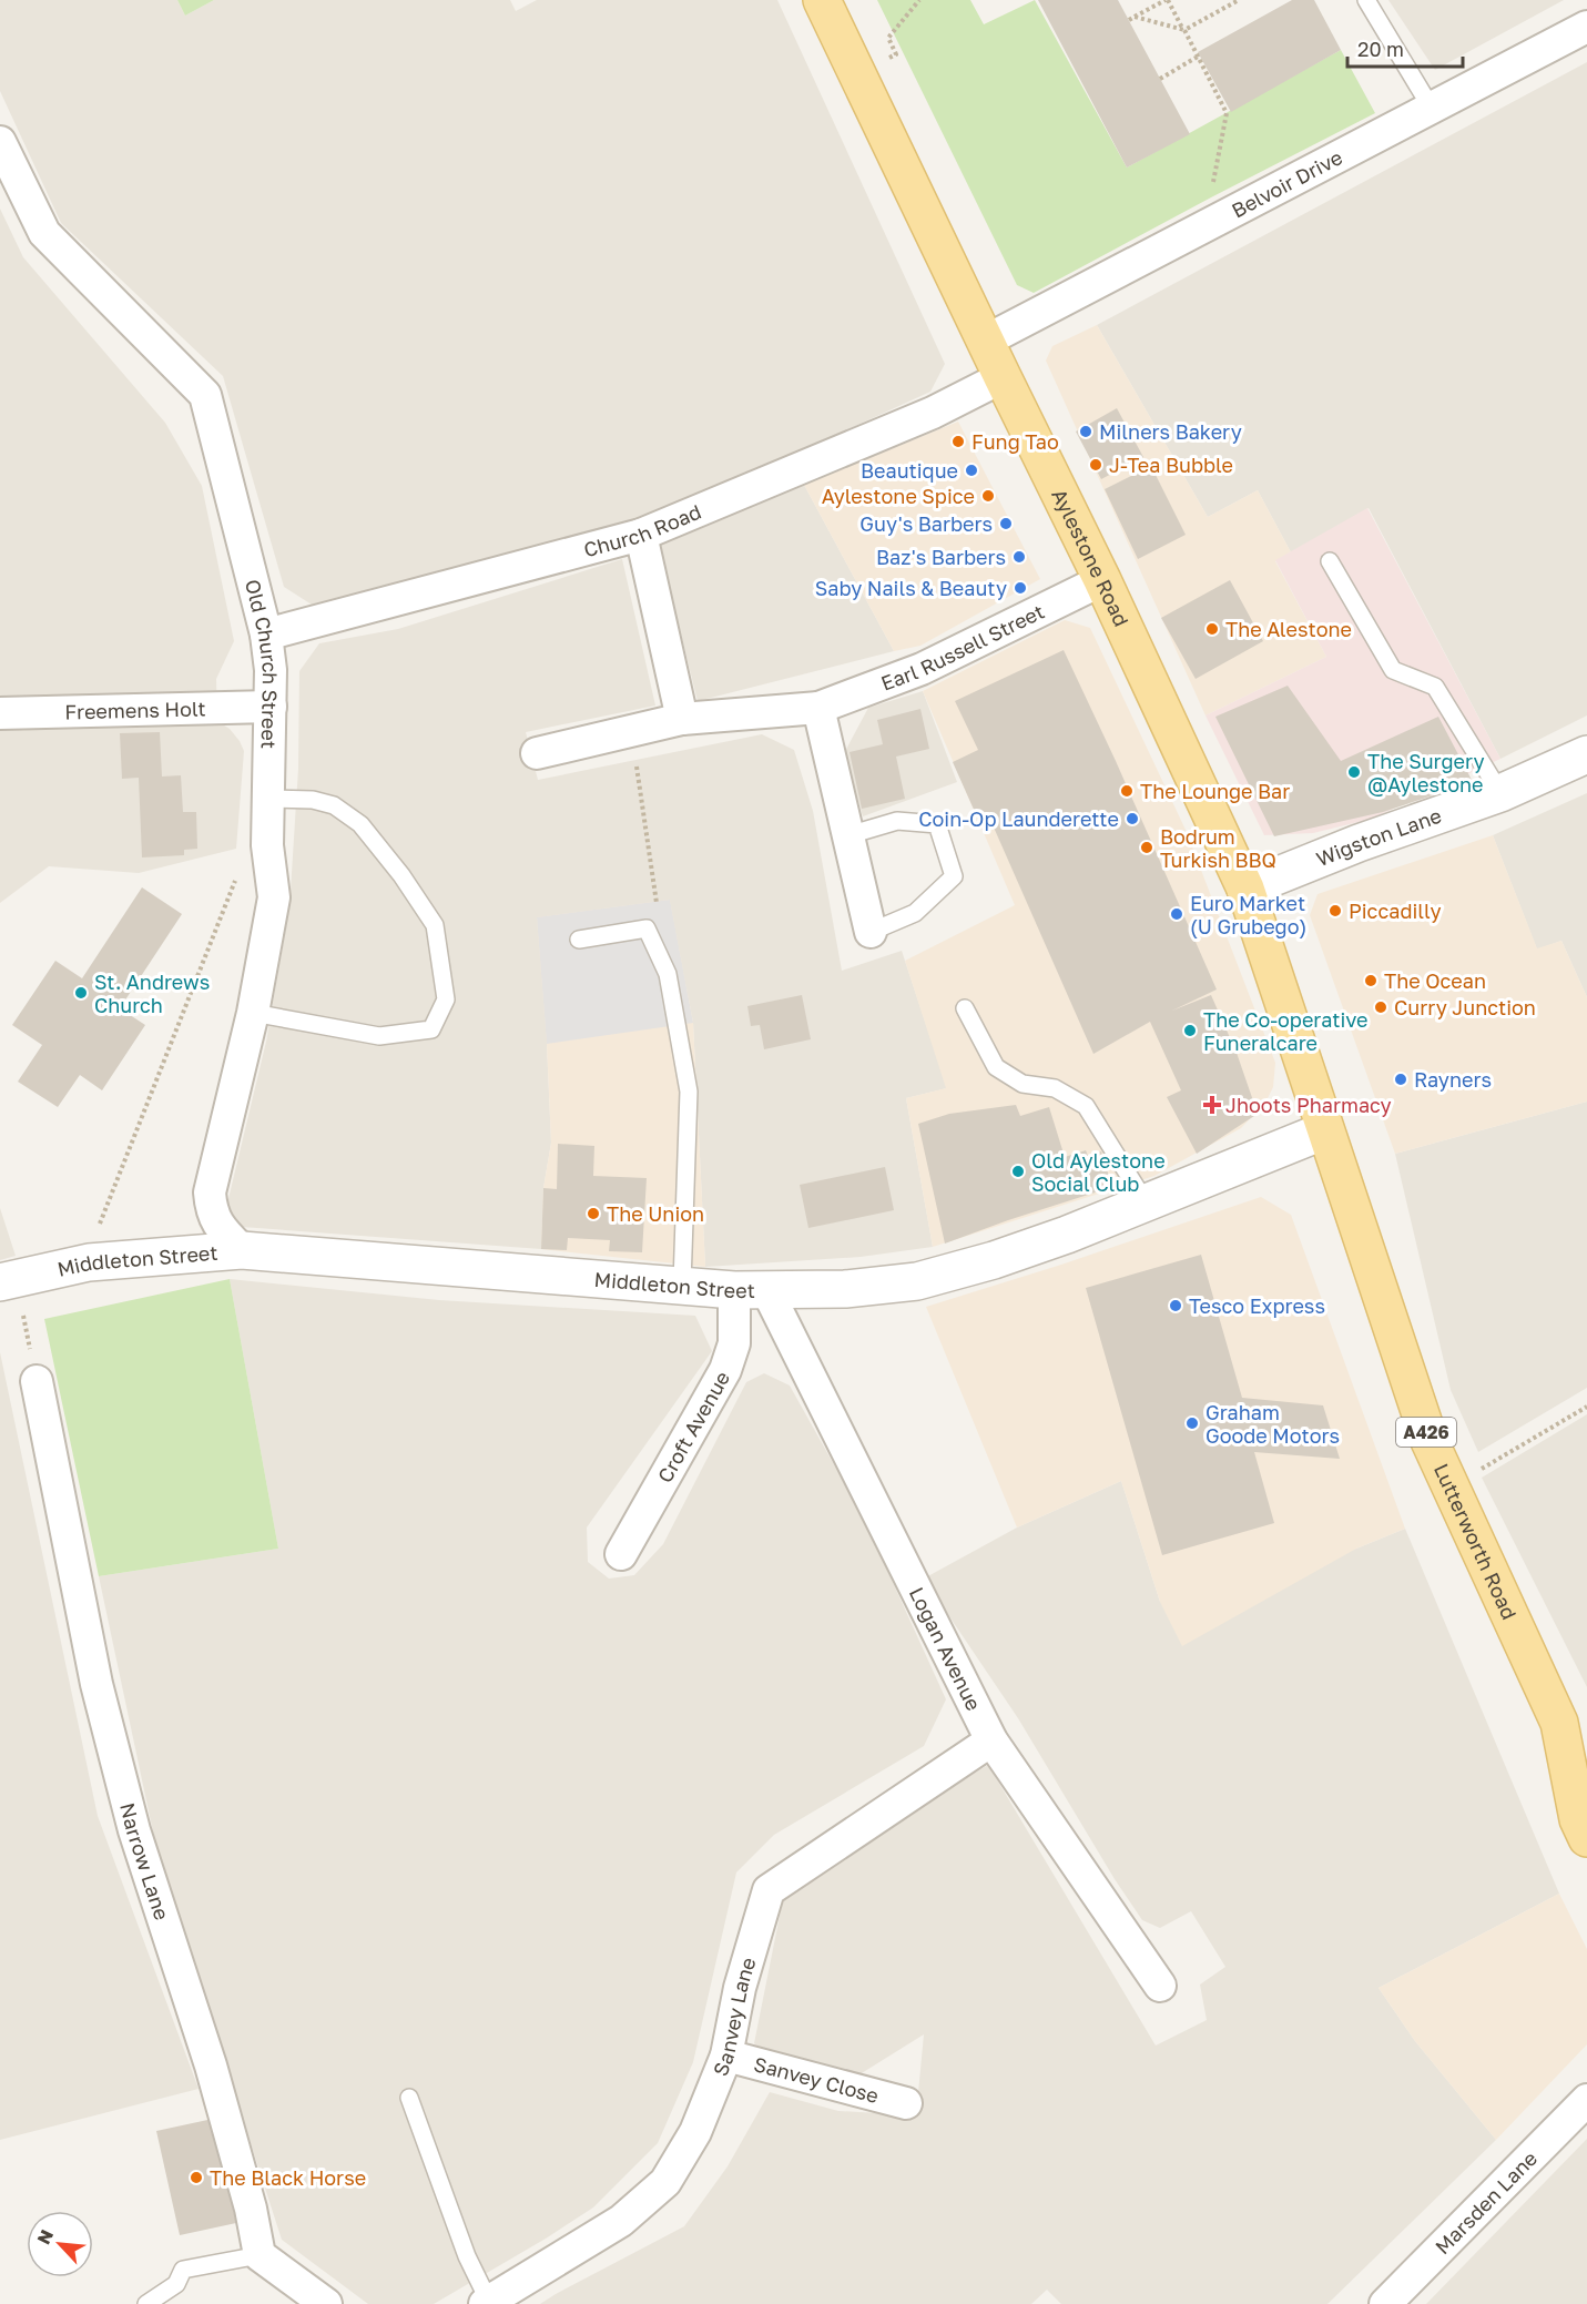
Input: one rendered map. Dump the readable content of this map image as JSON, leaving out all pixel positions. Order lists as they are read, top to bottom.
{
  "streets": {
    "main road": ["Aylestone Road", "A426", "Lutterworth Road"],
    "street": [
      "Belvoir Drive",
      "Church Road",
      "Earl Russell Street",
      "Old Church Street",
      "Freemens Holt",
      "Wigston Lane",
      "Middleton Street",
      "Croft Avenue",
      "Logan Avenue",
      "Narrow Lane",
      "Sanvey Lane",
      "Sanvey Close",
      "Marsden Lane"
    ]
  },
  "crossings": [
    ["Belvoir Drive", "Aylestone Road"],
    ["Church Road", "Aylestone Road"],
    ["Church Road", "Old Church Street"],
    ["Aylestone Road", "Earl Russell Street"],
    ["Aylestone Road", "Wigston Lane"],
    ["Aylestone Road", "Middleton Street"],
    ["Aylestone Road", "Lutterworth Road"],
    ["Old Church Street", "Freemens Holt"],
    ["Old Church Street", "Middleton Street"],
    ["Middleton Street", "Croft Avenue"],
    ["Middleton Street", "Lutterworth Road"],
    ["Middleton Street", "Logan Avenue"],
    ["Croft Avenue", "Logan Avenue"],
    ["Logan Avenue", "Sanvey Lane"],
    ["Sanvey Lane", "Sanvey Close"]
  ],
  "places": {
    "other": [
      "Milners Bakery",
      "Fung Tao",
      "J-Tea Bubble",
      "Beautique",
      "Aylestone Spice",
      "Guy's Barbers",
      "Baz's Barbers",
      "Saby Nails & Beauty",
      "The Alestone",
      "The Surgery @Aylestone",
      "The Lounge Bar",
      "Coin-Op Launderette",
      "Bodrum Turkish BBQ",
      "Piccadilly",
      "Euro Market (U Grubego)",
      "The Ocean",
      "St. Andrews Church",
      "Curry Junction",
      "The Co-operative Funeralcare",
      "Rayners",
      "Old Aylestone Social Club",
      "The Union",
      "Tesco Express",
      "Graham Goode Motors",
      "The Black Horse"
    ],
    "health": ["Jhoots Pharmacy"]
  },
  "scale_bar": "20 m",
  "north": "top left"
}
